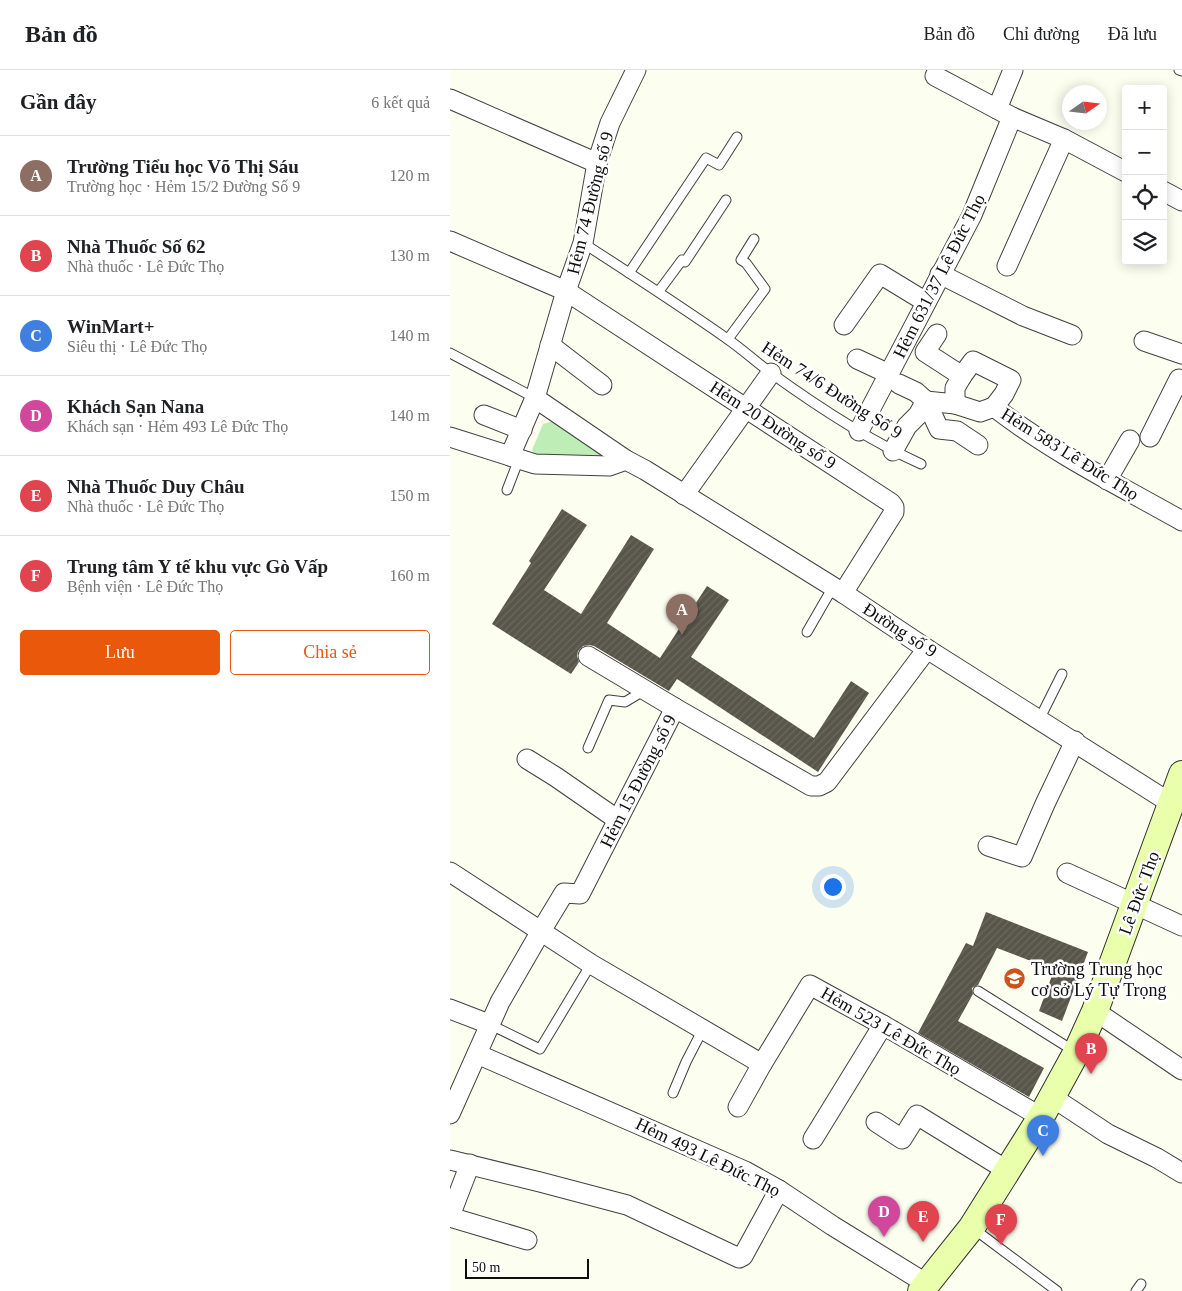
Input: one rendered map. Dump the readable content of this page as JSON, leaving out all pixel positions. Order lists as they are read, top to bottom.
{
  "streets": {
    "main road": ["Lê Đức Thọ"],
    "street": [
      "Hẻm 74 Đường số 9",
      "Hẻm 631/37 Lê Đức Thọ",
      "Hẻm 20 Đường số 9",
      "Hẻm 583 Lê Đức Thọ",
      "Đường số 9",
      "Hẻm 15 Đường số 9",
      "Hẻm 523 Lê Đức Thọ",
      "Hẻm 493 Lê Đức Thọ"
    ],
    "lane": ["Hẻm 74/6 Đường Số 9"]
  },
  "crossings": [
    ["Hẻm 74 Đường số 9", "Hẻm 74/6 Đường Số 9"],
    ["Hẻm 74 Đường số 9", "Hẻm 20 Đường số 9"],
    ["Hẻm 74 Đường số 9", "Đường số 9"],
    ["Hẻm 631/37 Lê Đức Thọ", "Hẻm 74/6 Đường Số 9"],
    ["Hẻm 20 Đường số 9", "Đường số 9"],
    ["Đường số 9", "Hẻm 15 Đường số 9"],
    ["Đường số 9", "Lê Đức Thọ"],
    ["Hẻm 15 Đường số 9", "Hẻm 493 Lê Đức Thọ"],
    ["Lê Đức Thọ", "Hẻm 523 Lê Đức Thọ"],
    ["Lê Đức Thọ", "Hẻm 493 Lê Đức Thọ"]
  ],
  "places": {
    "school or university": ["Trường Trung học cơ sở Lý Tự Trọng"]
  },
  "scale_bar": "50 m",
  "north": "right",
  "page": {
    "header": "Bản đồ",
    "nav": ["Bản đồ", "Chỉ đường", "Đã lưu"],
    "heading": ["Gần đây", "6 kết quả"],
    "map_buttons": ["+", "−"],
    "list": [
      {
        "mark": "A",
        "name": "Trường Tiểu học Võ Thị Sáu",
        "note": "Trường học · Hẻm 15/2 Đường Số 9",
        "value": "120 m"
      },
      {
        "mark": "B",
        "name": "Nhà Thuốc Số 62",
        "note": "Nhà thuốc · Lê Đức Thọ",
        "value": "130 m"
      },
      {
        "mark": "C",
        "name": "WinMart+",
        "note": "Siêu thị · Lê Đức Thọ",
        "value": "140 m"
      },
      {
        "mark": "D",
        "name": "Khách Sạn Nana",
        "note": "Khách sạn · Hẻm 493 Lê Đức Thọ",
        "value": "140 m"
      },
      {
        "mark": "E",
        "name": "Nhà Thuốc Duy Châu",
        "note": "Nhà thuốc · Lê Đức Thọ",
        "value": "150 m"
      },
      {
        "mark": "F",
        "name": "Trung tâm Y tế khu vực Gò Vấp",
        "note": "Bệnh viện · Lê Đức Thọ",
        "value": "160 m"
      }
    ],
    "pins": [
      "A",
      "B",
      "C",
      "D",
      "E",
      "F"
    ],
    "buttons": ["Lưu", "Chia sẻ"],
    "scale": "50 m"
  }
}
